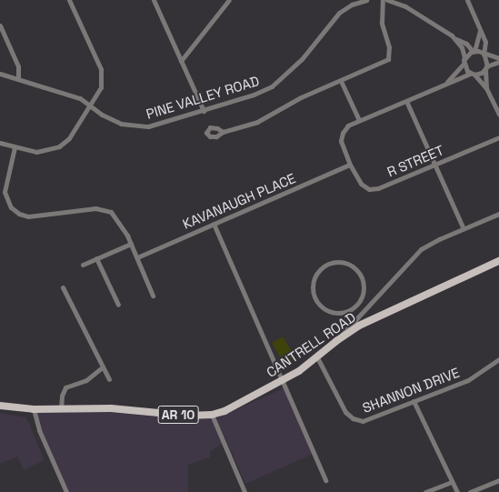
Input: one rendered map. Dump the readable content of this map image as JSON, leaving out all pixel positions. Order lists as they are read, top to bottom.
{
  "streets": {
    "main road": ["CANTRELL ROAD", "AR 10"],
    "street": [
      "PINE VALLEY ROAD",
      "R STREET",
      "KAVANAUGH PLACE",
      "SHANNON DRIVE"
    ]
  },
  "crossings": [
    ["R STREET", "KAVANAUGH PLACE"],
    ["CANTRELL ROAD", "SHANNON DRIVE"]
  ]
}
